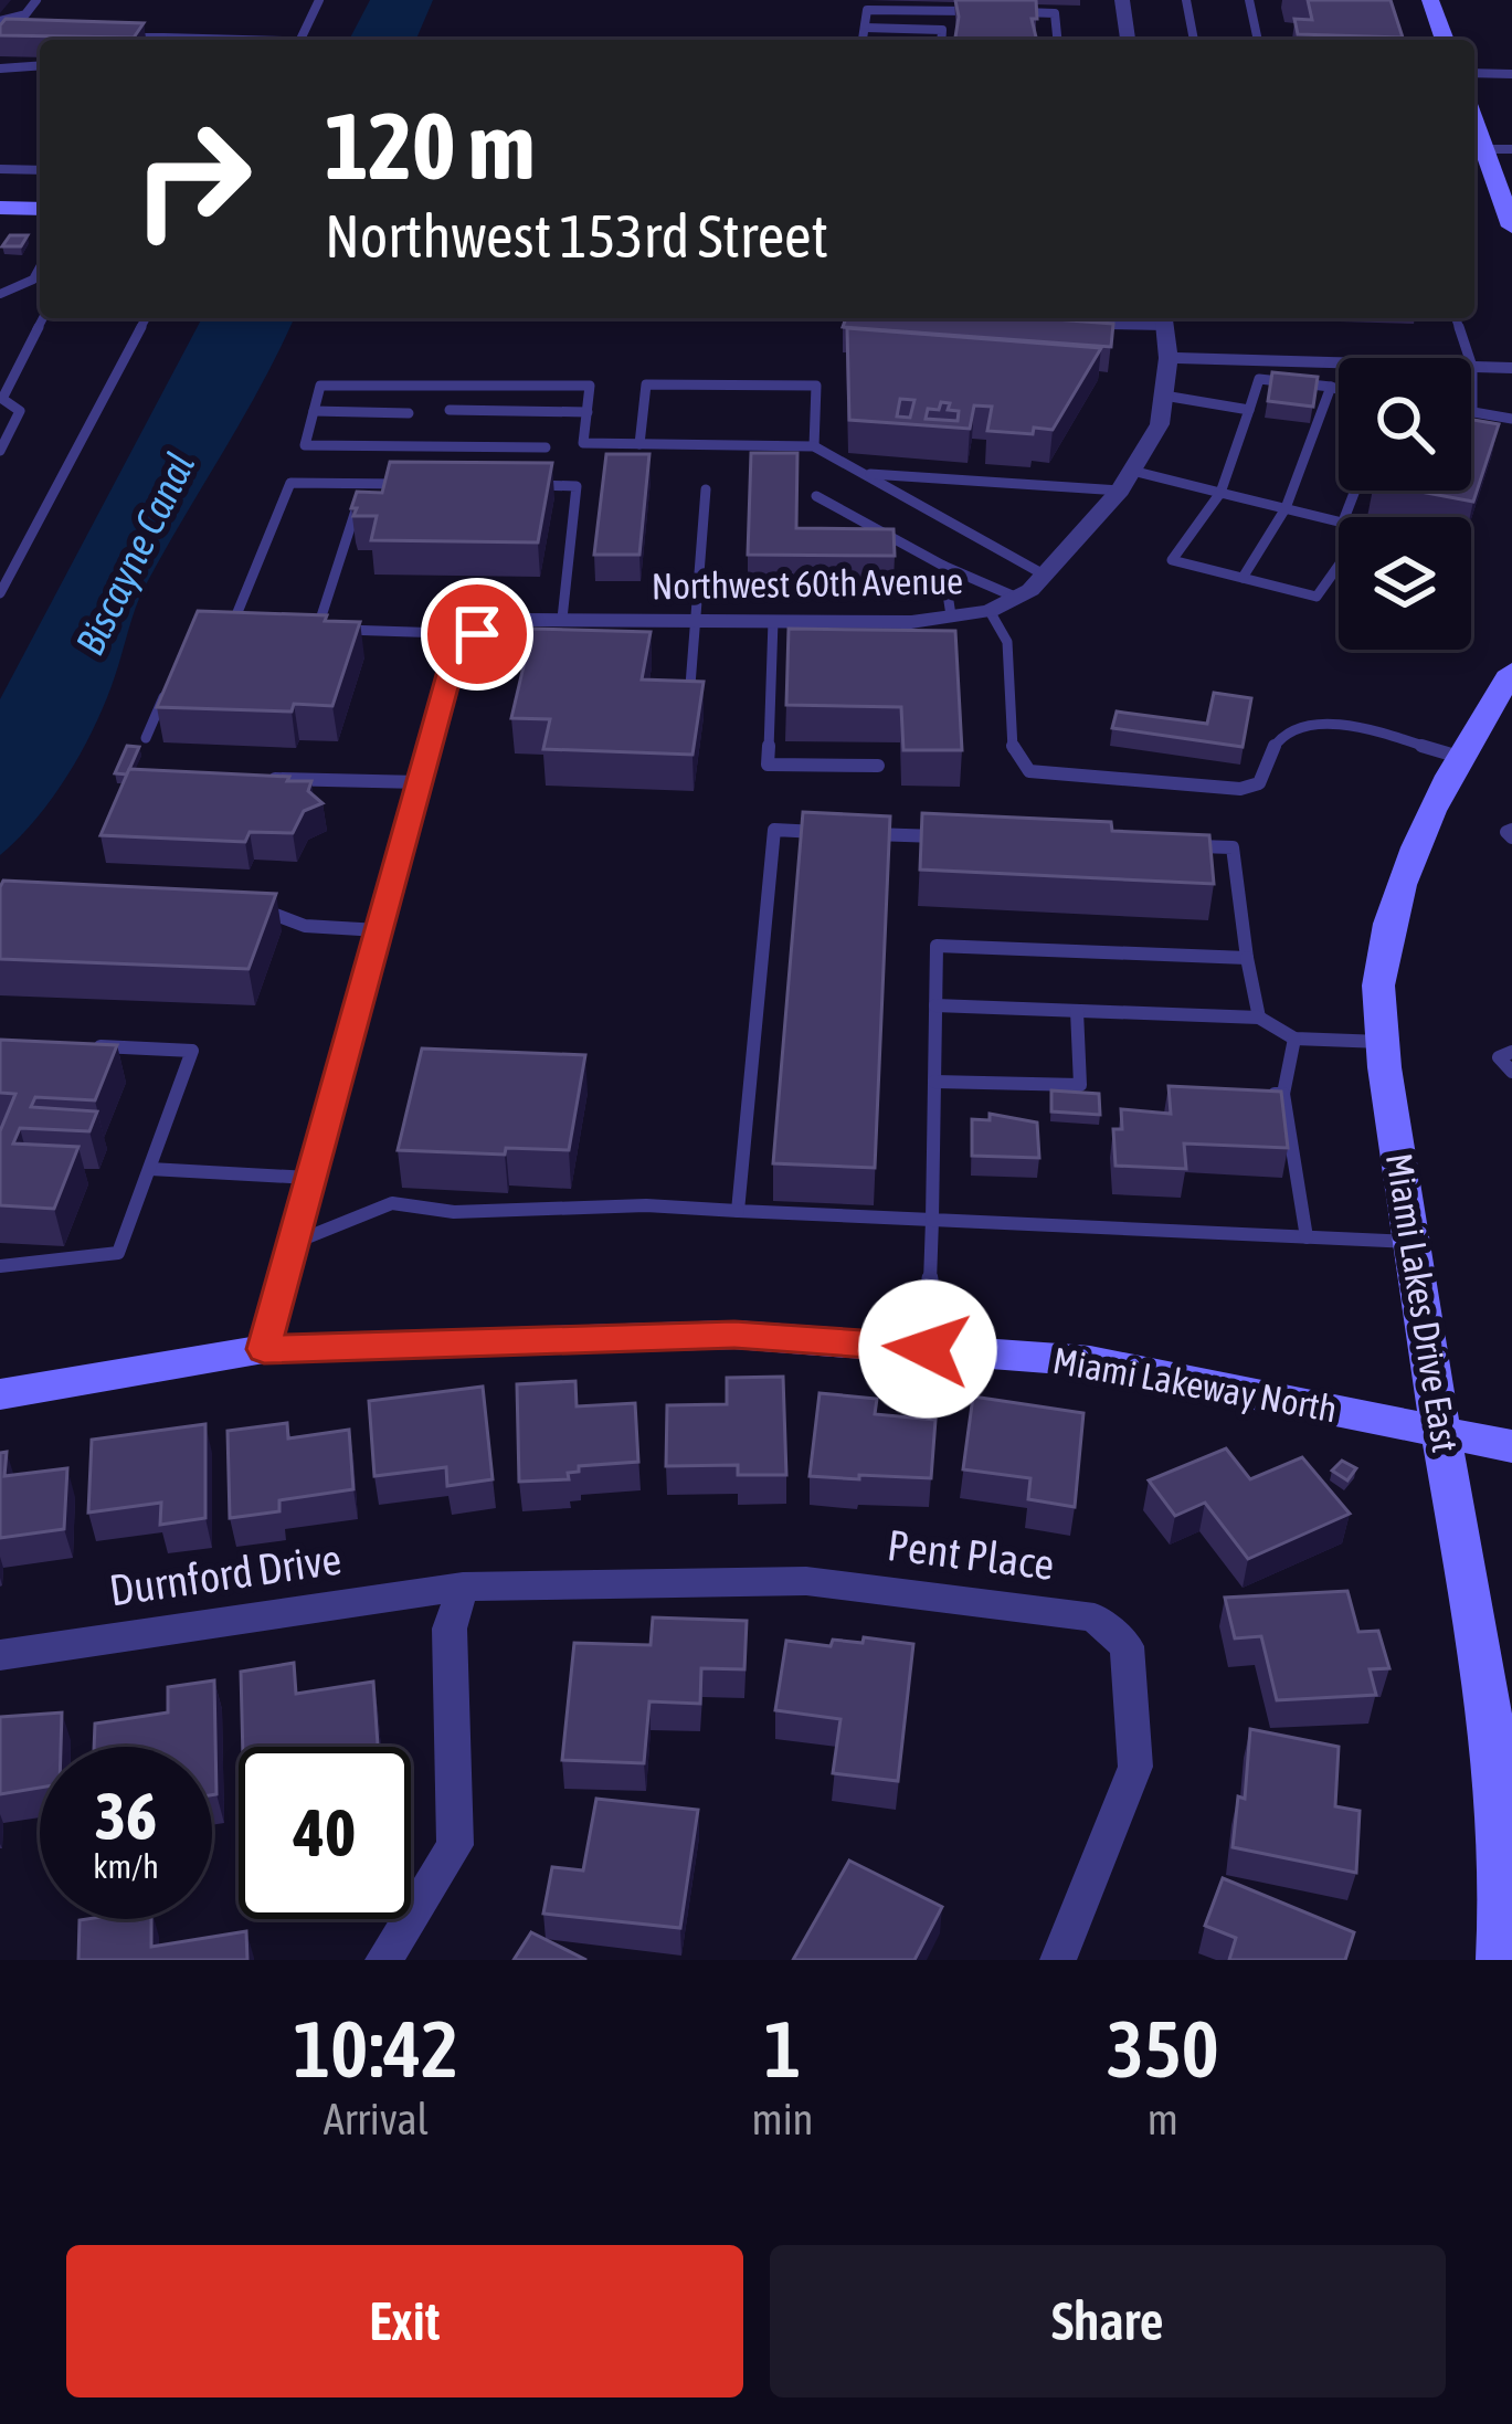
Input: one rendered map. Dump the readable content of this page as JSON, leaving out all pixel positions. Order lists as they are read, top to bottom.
{
  "streets": {
    "main road": ["Miami Lakes Drive East", "Miami Lakeway North"],
    "street": ["Northwest 60th Avenue", "Pent Place", "Durnford Drive"]
  },
  "crossings": [
    ["Miami Lakes Drive East", "Miami Lakeway North"],
    ["Pent Place", "Durnford Drive"]
  ],
  "water": ["Biscayne Canal"],
  "page": {
    "turn": ["120 m", "Northwest 153rd Street"],
    "speed": "36 km/h",
    "limit": "40",
    "eta": [
      "10:42",
      "Arrival",
      "1",
      "min",
      "350",
      "m"
    ],
    "buttons": ["Exit", "Share"]
  }
}
